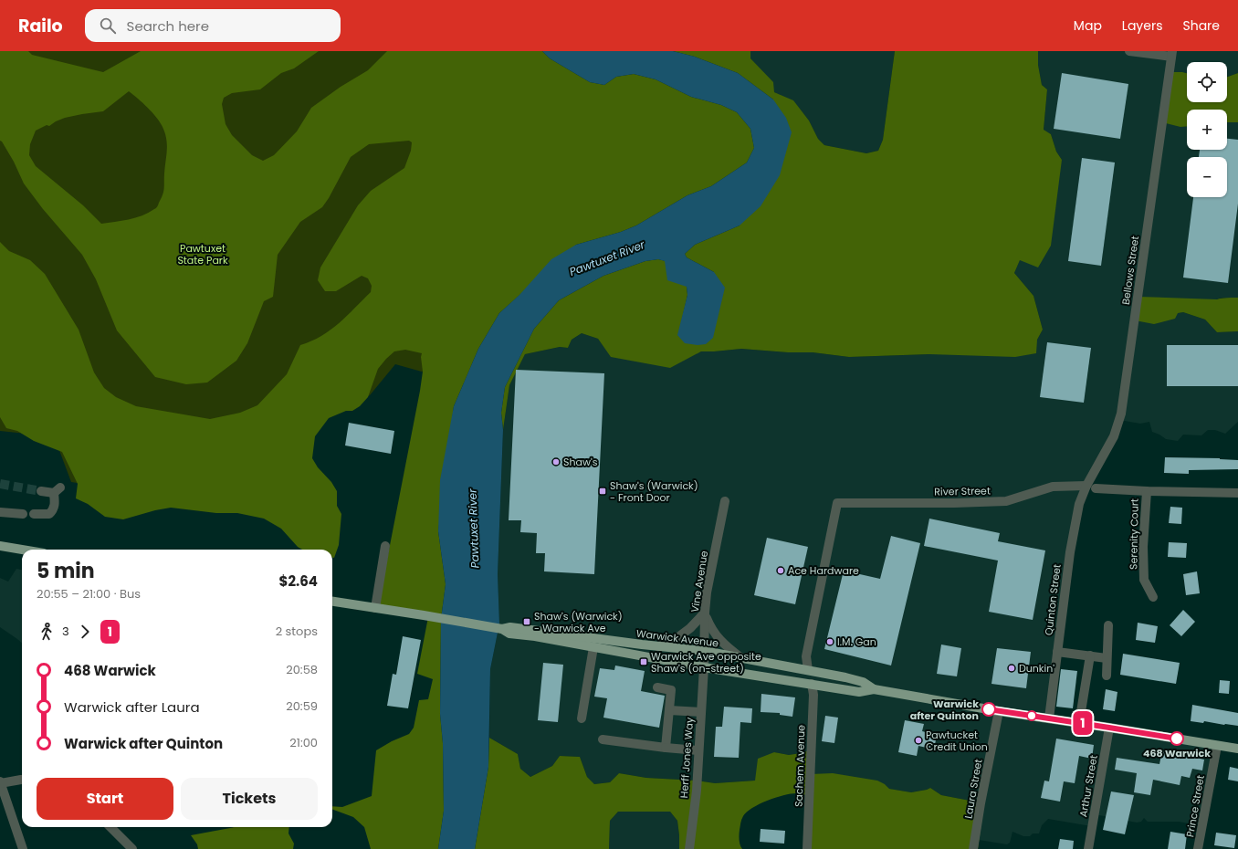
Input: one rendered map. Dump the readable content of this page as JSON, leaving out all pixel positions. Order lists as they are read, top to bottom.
{
  "streets": {
    "main road": ["Warwick Avenue"],
    "street": [
      "Bellows Street",
      "River Street",
      "Serenity Court",
      "Vine Avenue",
      "Quinton Street",
      "Herff Jones Way",
      "Sachem Avenue",
      "Arthur Street",
      "Laura Street",
      "Prince Street"
    ]
  },
  "crossings": [
    ["Bellows Street", "River Street"],
    ["Bellows Street", "Quinton Street"],
    ["River Street", "Serenity Court"],
    ["River Street", "Quinton Street"],
    ["River Street", "Warwick Avenue"],
    ["Vine Avenue", "Warwick Avenue"],
    ["Vine Avenue", "Herff Jones Way"],
    ["Quinton Street", "Warwick Avenue"],
    ["Warwick Avenue", "Herff Jones Way"],
    ["Warwick Avenue", "Sachem Avenue"],
    ["Warwick Avenue", "Arthur Street"],
    ["Warwick Avenue", "Laura Street"],
    ["Warwick Avenue", "Prince Street"]
  ],
  "water": ["Pawtuxet River"],
  "parks": ["Pawtuxet State Park"],
  "places": {
    "other": [
      "Shaw's",
      "Ace Hardware",
      "I.M. Gan",
      "Dunkin'",
      "Warwick after Quinton",
      "468 Warwick",
      "Pawtucket Credit Union"
    ],
    "transit": ["Shaw's (Warwick) - Front Door", "Shaw's (Warwick) - Warwick Ave", "Warwick Ave opposite Shaw's (on-street)"]
  },
  "lines": ["bus line 1"],
  "page": {
    "header": "Railo",
    "search": "Search here",
    "nav": ["Map", "Layers", "Share"],
    "on_map": "1",
    "map_buttons": ["+", "−"],
    "heading": ["5 min", "20:55 – 21:00 · Bus", "$2.64"],
    "legs": ["3", "1", "2 stops"],
    "list": [
      {
        "name": "468 Warwick",
        "value": "20:58"
      },
      {
        "name": "Warwick after Laura",
        "value": "20:59"
      },
      {
        "name": "Warwick after Quinton",
        "value": "21:00"
      }
    ],
    "buttons": ["Start", "Tickets"]
  }
}
